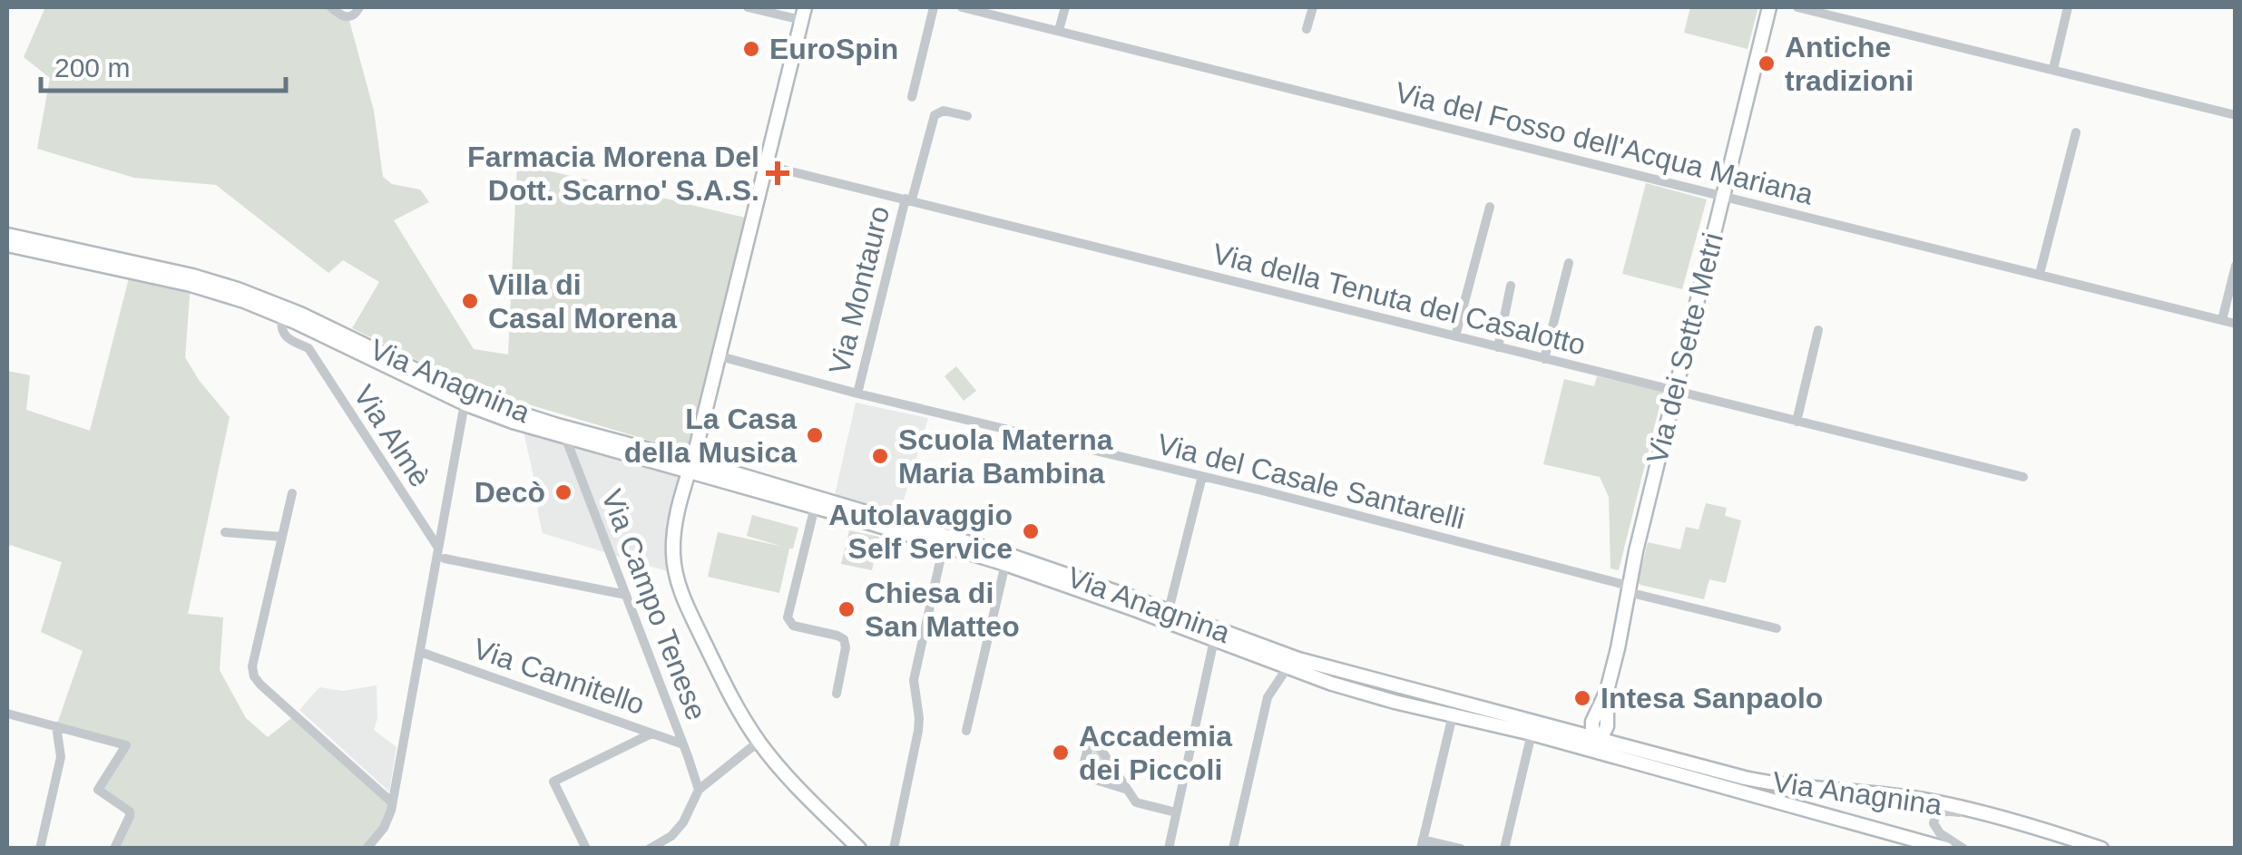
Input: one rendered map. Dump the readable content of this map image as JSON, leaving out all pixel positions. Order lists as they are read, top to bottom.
{
  "streets": {
    "main road": ["Via dei Sette Metri", "Via Anagnina"],
    "street": [
      "Via del Fosso dell'Acqua Mariana",
      "Via Montauro",
      "Via della Tenuta del Casalotto",
      "Via Almè",
      "Via del Casale Santarelli",
      "Via Campo Tenese",
      "Via Cannitello"
    ]
  },
  "crossings": [
    ["Via del Fosso dell'Acqua Mariana", "Via dei Sette Metri"],
    ["Via Montauro", "Via della Tenuta del Casalotto"],
    ["Via Montauro", "Via del Casale Santarelli"],
    ["Via della Tenuta del Casalotto", "Via dei Sette Metri"],
    ["Via dei Sette Metri", "Via Anagnina"],
    ["Via dei Sette Metri", "Via del Casale Santarelli"],
    ["Via Anagnina", "Via Almè"],
    ["Via Anagnina", "Via Campo Tenese"],
    ["Via Campo Tenese", "Via Cannitello"]
  ],
  "places": {
    "other": [
      "EuroSpin",
      "Antiche tradizioni",
      "Villa di Casal Morena",
      "La Casa della Musica",
      "Scuola Materna Maria Bambina",
      "Decò",
      "Autolavaggio Self Service",
      "Chiesa di San Matteo",
      "Intesa Sanpaolo",
      "Accademia dei Piccoli"
    ],
    "health": ["Farmacia Morena Del Dott. Scarno' S.A.S."]
  },
  "scale_bar": "200 m"
}
